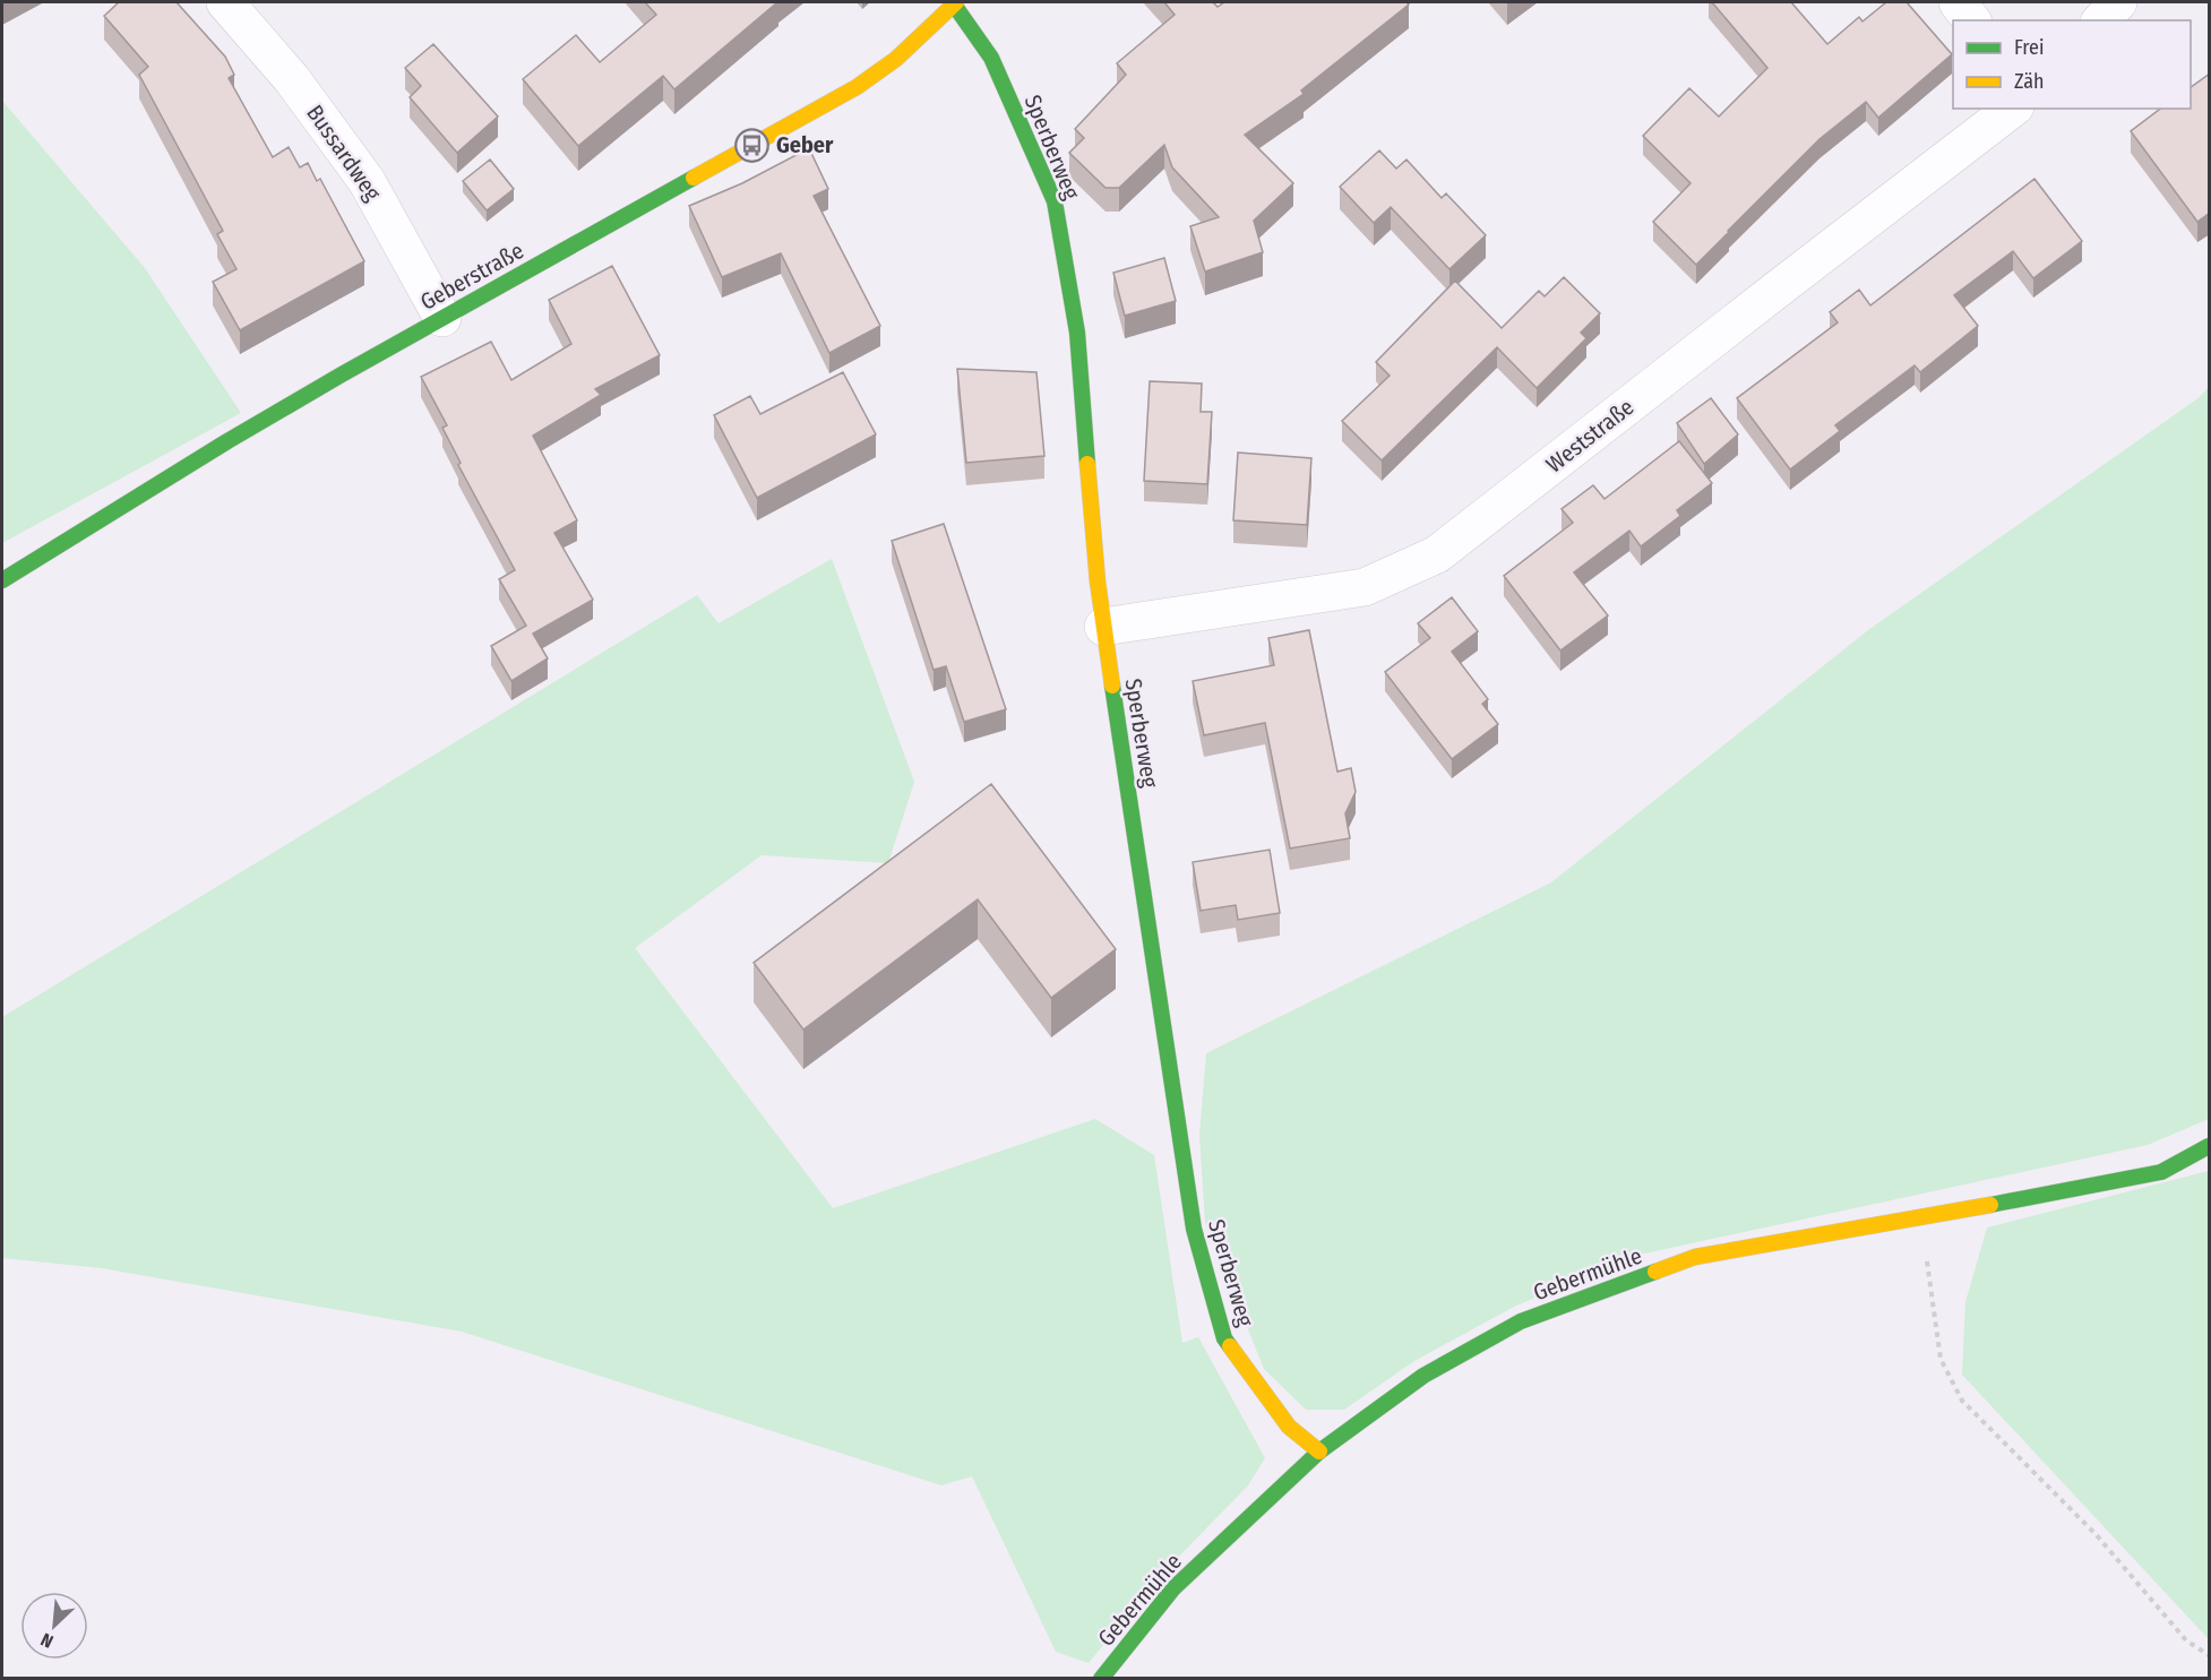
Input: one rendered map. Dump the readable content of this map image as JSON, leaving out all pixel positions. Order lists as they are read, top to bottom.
{
  "streets": {
    "street": [
      "Sperberweg",
      "Bussardweg",
      "Geberstraße",
      "Weststraße",
      "Gebermühle"
    ]
  },
  "crossings": [
    ["Sperberweg", "Geberstraße"],
    ["Sperberweg", "Weststraße"],
    ["Sperberweg", "Gebermühle"],
    ["Bussardweg", "Geberstraße"]
  ],
  "places": {
    "bus stop": ["Geber"]
  },
  "legend": ["Frei", "Zäh"],
  "north": "bottom left"
}
